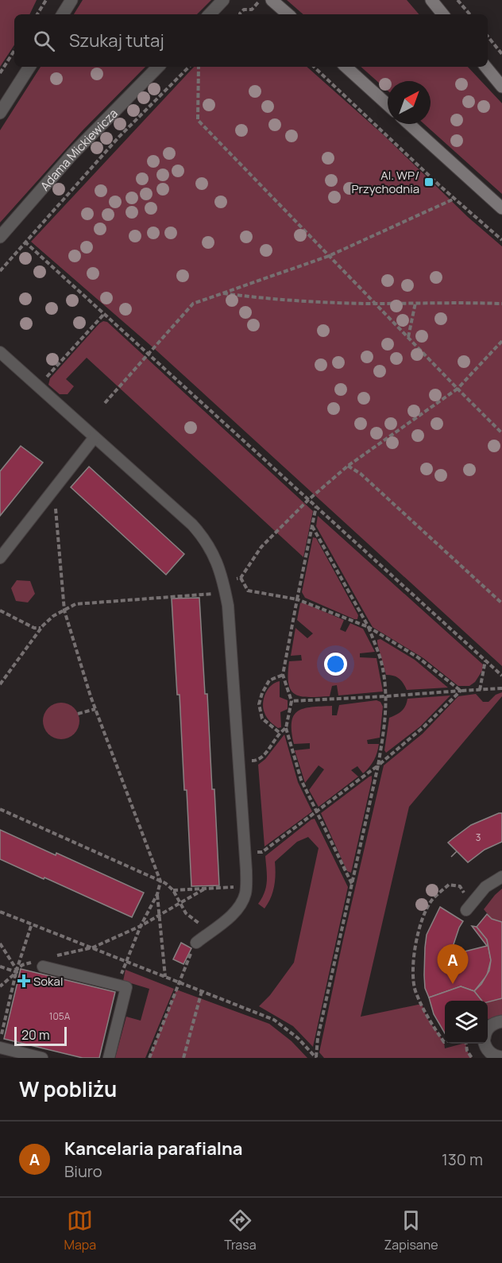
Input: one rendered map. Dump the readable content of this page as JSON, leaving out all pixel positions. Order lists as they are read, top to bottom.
{
  "streets": {
    "street": ["Adama Mickiewicza"]
  },
  "places": {
    "transit": ["Al. WP/ Przychodnia"],
    "health": ["Sokal"]
  },
  "house_numbers": ["3", "105A"],
  "scale_bar": "20 m",
  "north": "top right",
  "page": {
    "search": "Szukaj tutaj",
    "pins": "A",
    "scale": "20 m",
    "heading": "W pobliżu",
    "list": [
      {
        "mark": "A",
        "name": "Kancelaria parafialna",
        "note": "Biuro",
        "value": "130 m"
      }
    ],
    "nav": ["Mapa", "Trasa", "Zapisane"]
  }
}
